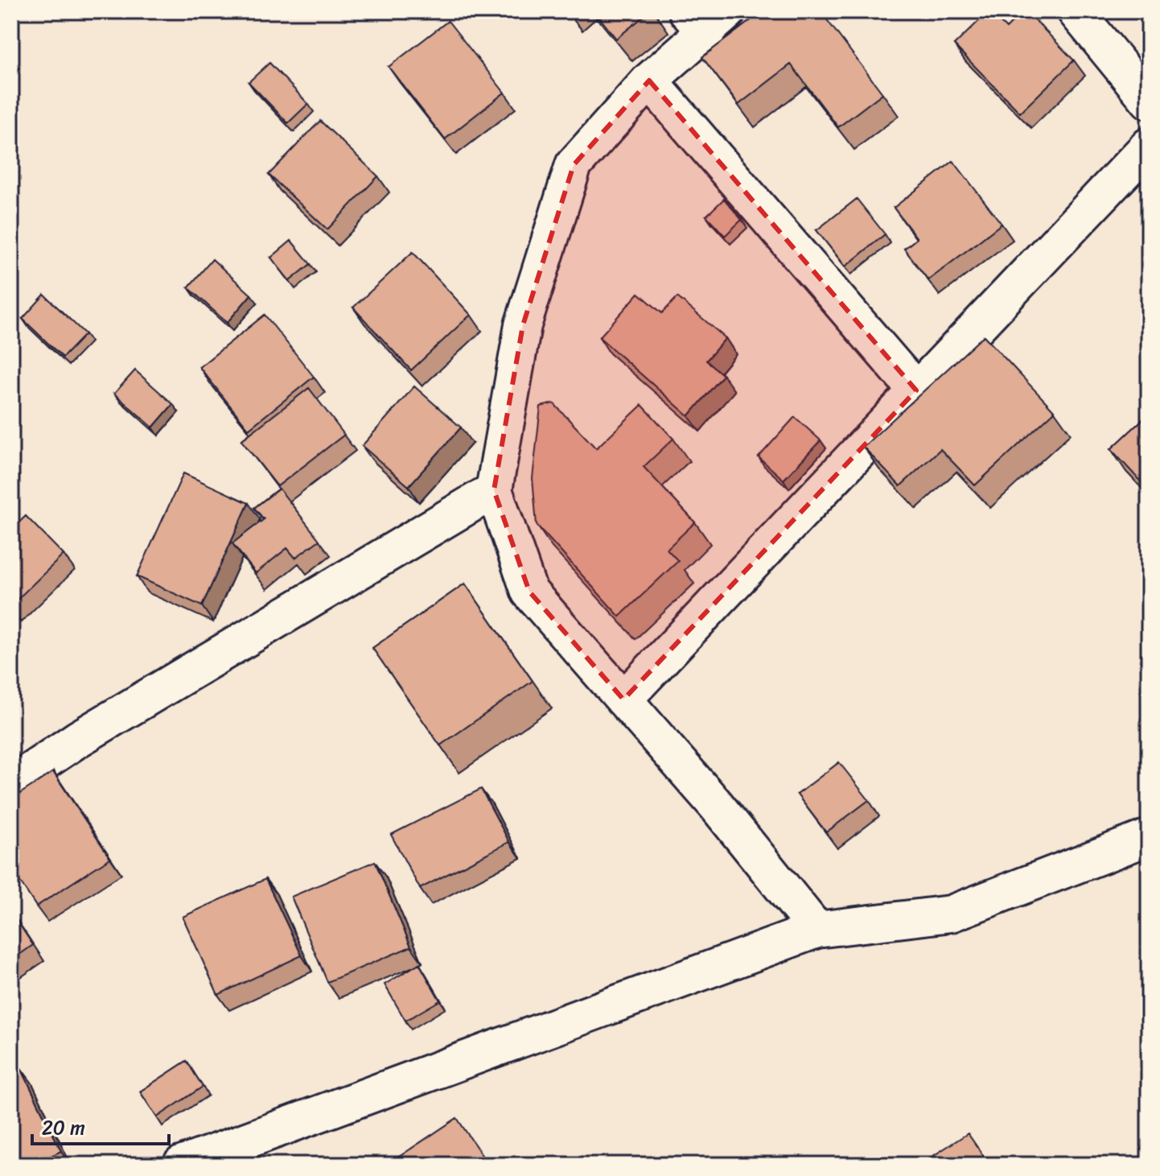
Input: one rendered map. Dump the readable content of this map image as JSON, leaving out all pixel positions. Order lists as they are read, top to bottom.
{
  "scale_bar": "20 m"
}
